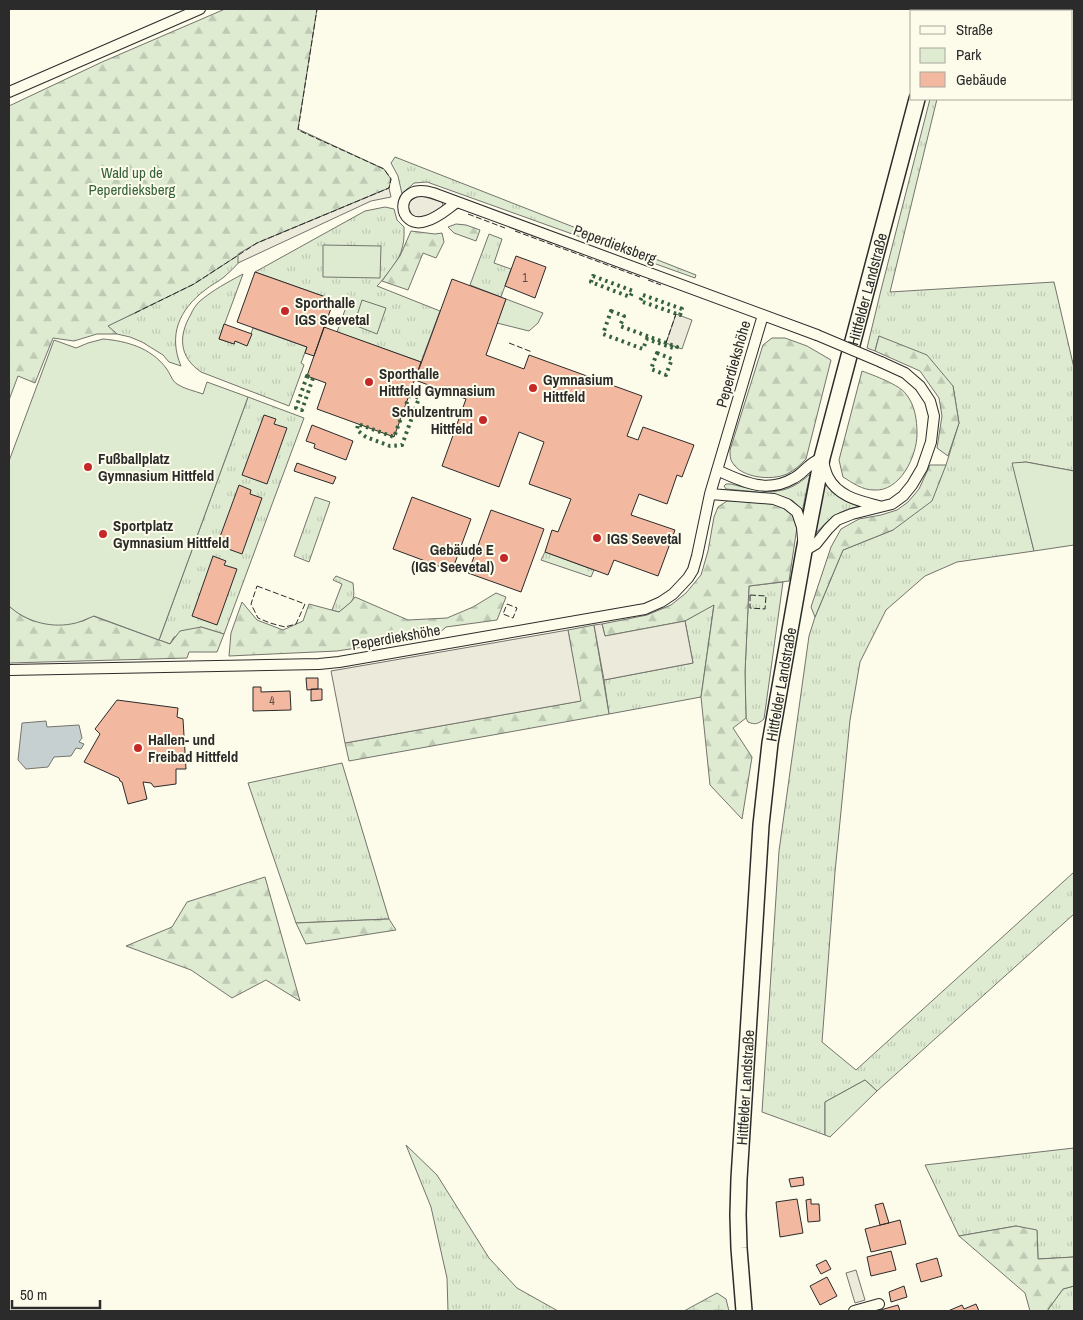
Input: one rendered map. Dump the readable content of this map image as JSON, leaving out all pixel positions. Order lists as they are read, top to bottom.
{
  "streets": {
    "main road": ["Hittfelder Landstraße"],
    "street": ["Peperdieksberg", "Peperdiekshöhe"]
  },
  "crossings": [
    ["Peperdieksberg", "Peperdiekshöhe"],
    ["Hittfelder Landstraße", "Peperdiekshöhe"]
  ],
  "parks": ["Wald up de Peperdieksberg"],
  "places": [
    "Sporthalle IGS Seevetal",
    "Sporthalle Hittfeld Gymnasium",
    "Gymnasium Hittfeld",
    "Schulzentrum Hittfeld",
    "Fußballplatz Gymnasium Hittfeld",
    "Sportplatz Gymnasium Hittfeld",
    "IGS Seevetal",
    "Gebäude E (IGS Seevetal)",
    "Hallen- und Freibad Hittfeld"
  ],
  "house_numbers": ["1", "4"],
  "legend": ["Straße", "Park", "Gebäude"],
  "scale_bar": "50 m"
}
